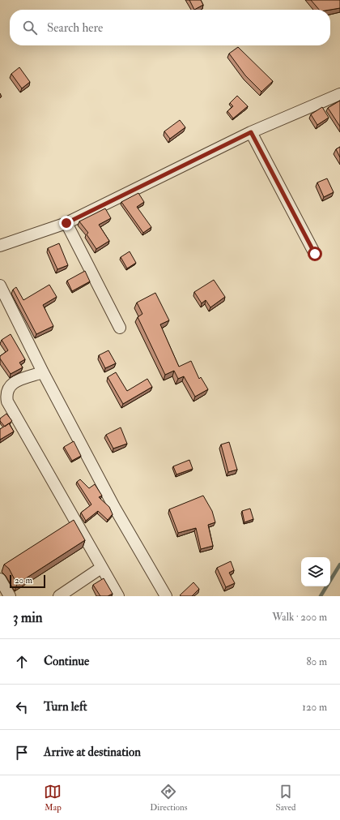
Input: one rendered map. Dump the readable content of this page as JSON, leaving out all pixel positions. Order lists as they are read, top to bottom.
{
  "scale_bar": "20 m",
  "page": {
    "search": "Search here",
    "scale": "20 m",
    "heading": ["3 min", "Walk · 200 m"],
    "list": [
      ["Continue", "80 m"],
      ["Turn left", "120 m"],
      "Arrive at destination"
    ],
    "nav": ["Map", "Directions", "Saved"]
  }
}
